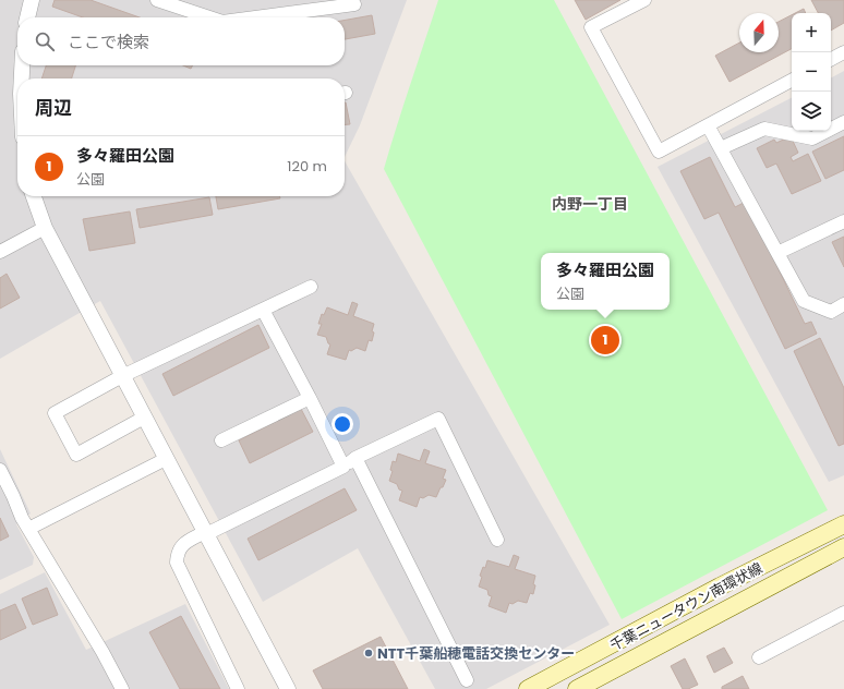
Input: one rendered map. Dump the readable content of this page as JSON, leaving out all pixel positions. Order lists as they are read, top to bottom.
{
  "streets": {
    "main road": ["千葉ニュータウン南環状線"]
  },
  "districts": ["内野一丁目"],
  "places": ["NTT千葉船穂電話交換センター"],
  "north": "top",
  "page": {
    "map_buttons": ["+", "−"],
    "search": "ここで検索",
    "heading": "周辺",
    "list": [
      {
        "mark": "1",
        "name": "多々羅田公園",
        "note": "公園",
        "value": "120 m"
      }
    ],
    "popup": ["多々羅田公園", "公園"],
    "pins": "1"
  }
}
